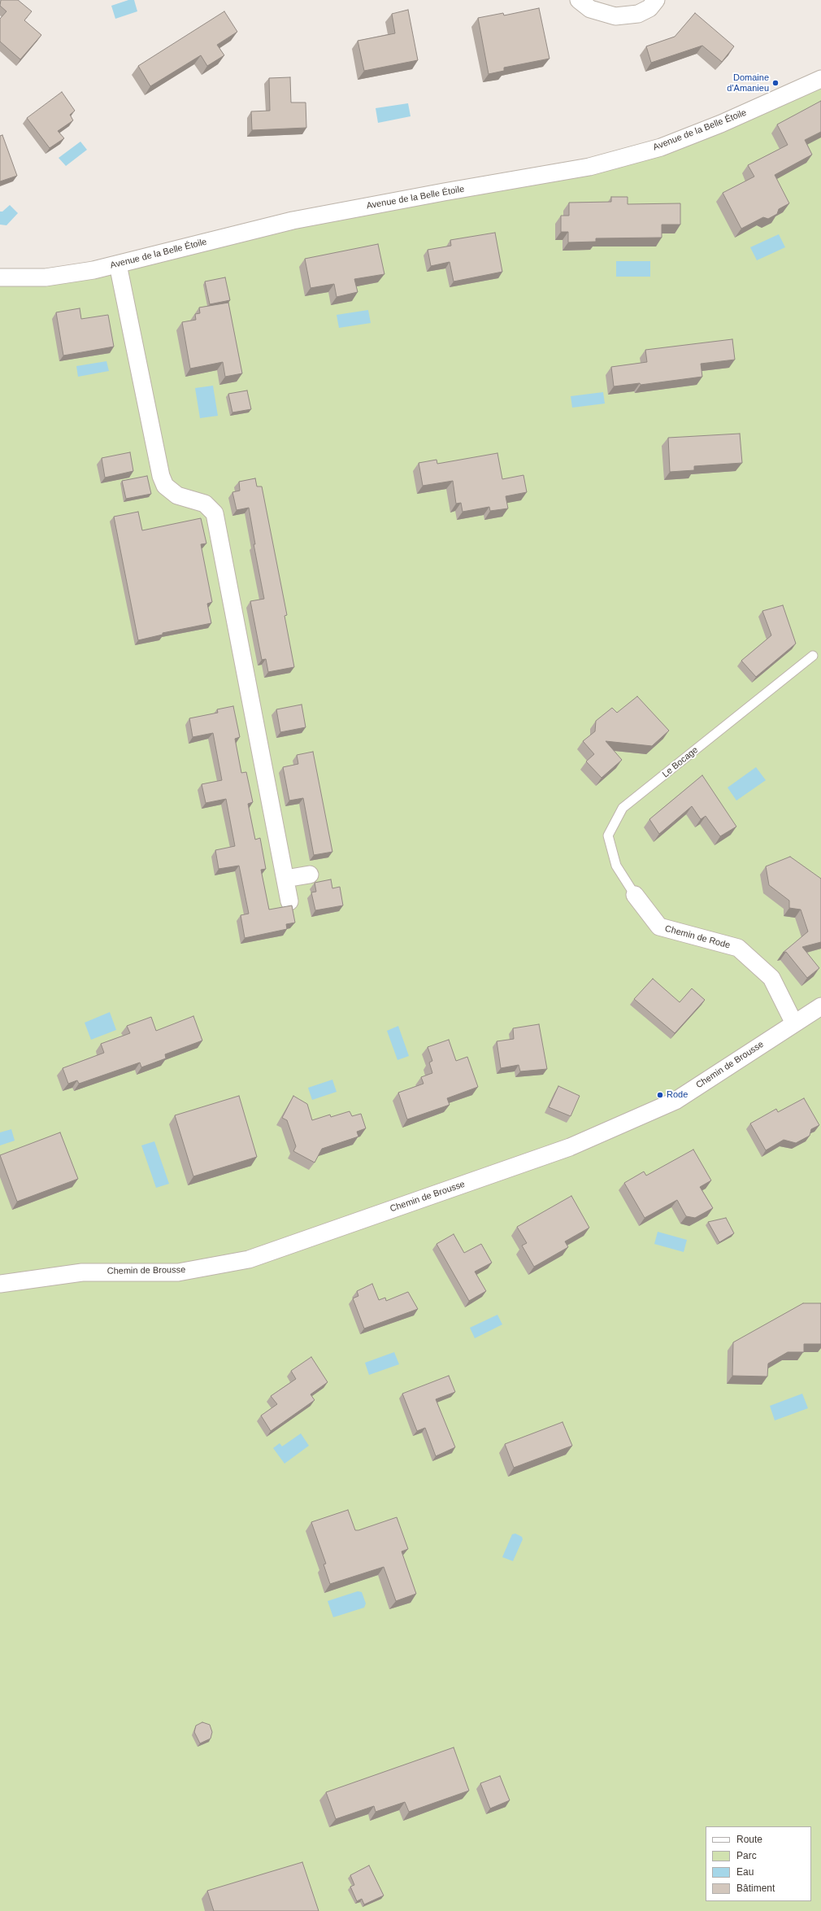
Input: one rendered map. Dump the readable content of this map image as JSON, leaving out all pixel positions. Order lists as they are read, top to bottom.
{
  "streets": {
    "street": ["Avenue de la Belle Étoile", "Chemin de Rode", "Chemin de Brousse"],
    "lane": ["Le Bocage"]
  },
  "crossings": [
    ["Le Bocage", "Chemin de Rode"],
    ["Chemin de Rode", "Chemin de Brousse"]
  ],
  "places": ["Domaine d'Amanieu", "Rode"],
  "legend": [
    "Route",
    "Parc",
    "Eau",
    "Bâtiment"
  ]
}
